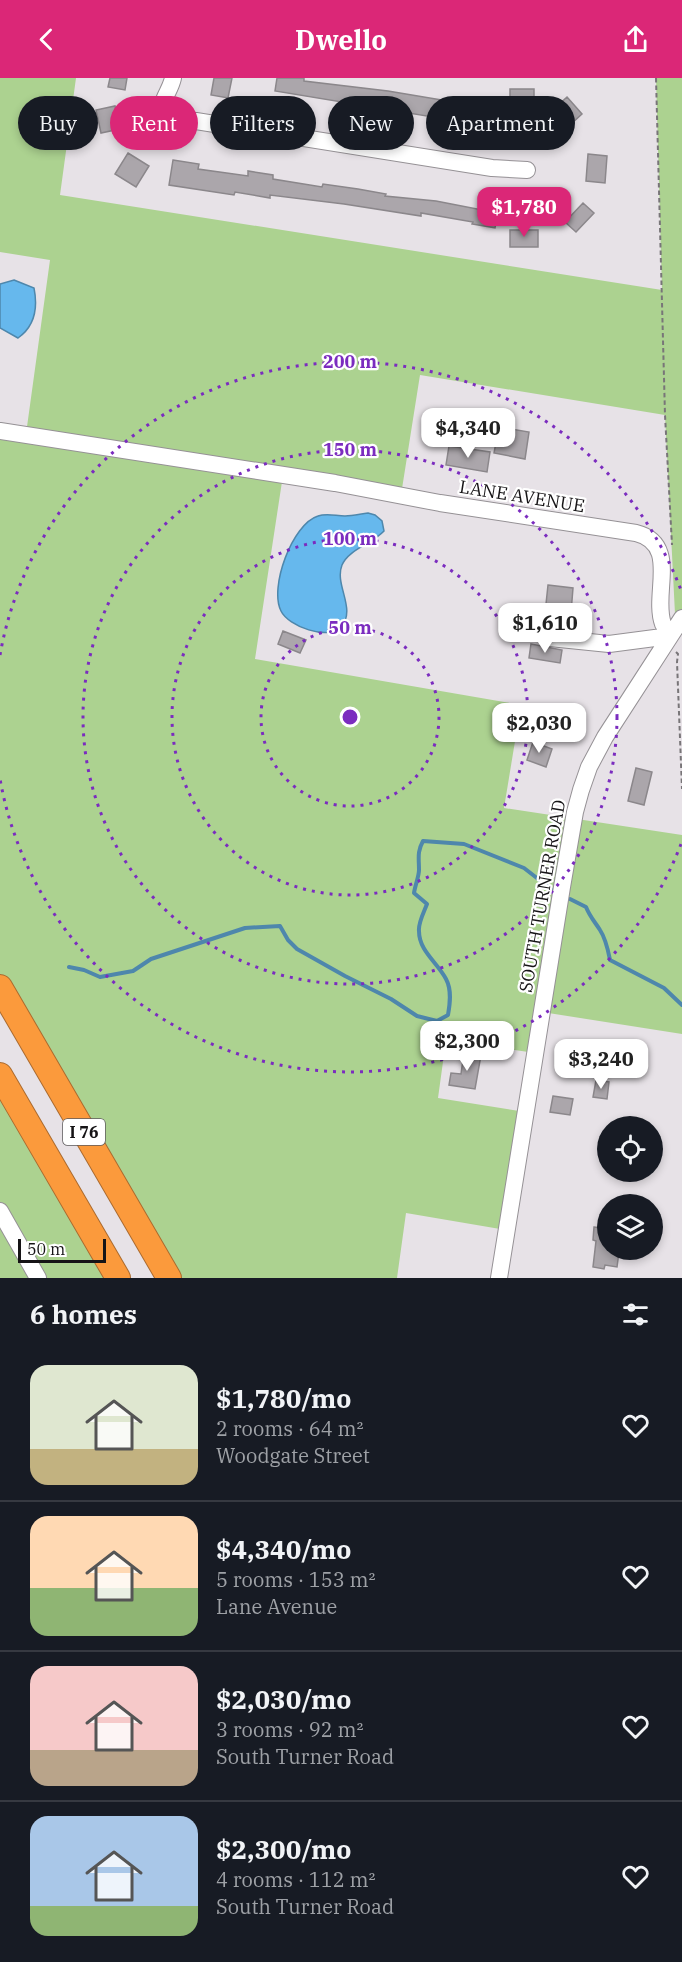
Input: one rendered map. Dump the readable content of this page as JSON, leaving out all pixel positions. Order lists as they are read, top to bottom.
{
  "streets": {
    "highway": ["I 76"],
    "street": ["LANE AVENUE", "SOUTH TURNER ROAD"]
  },
  "crossings": [
    ["LANE AVENUE", "SOUTH TURNER ROAD"]
  ],
  "scale_bar": "50 m",
  "page": {
    "header": "Dwello",
    "chip": [
      "Buy",
      "Rent",
      "Filters",
      "New",
      "Apartment"
    ],
    "price": [
      "$1,780",
      "$4,340",
      "$1,610",
      "$2,030",
      "$2,300",
      "$3,240"
    ],
    "scale": "50 m",
    "heading": "6 homes",
    "list": [
      {
        "name": "$1,780/mo",
        "note": "2 rooms · 64 m² · Woodgate Street"
      },
      {
        "name": "$4,340/mo",
        "note": "5 rooms · 153 m² · Lane Avenue"
      },
      {
        "name": "$2,030/mo",
        "note": "3 rooms · 92 m² · South Turner Road"
      },
      {
        "name": "$2,300/mo",
        "note": "4 rooms · 112 m² · South Turner Road"
      }
    ]
  },
  "rings": [
    "200 m",
    "150 m",
    "100 m",
    "50 m"
  ]
}
